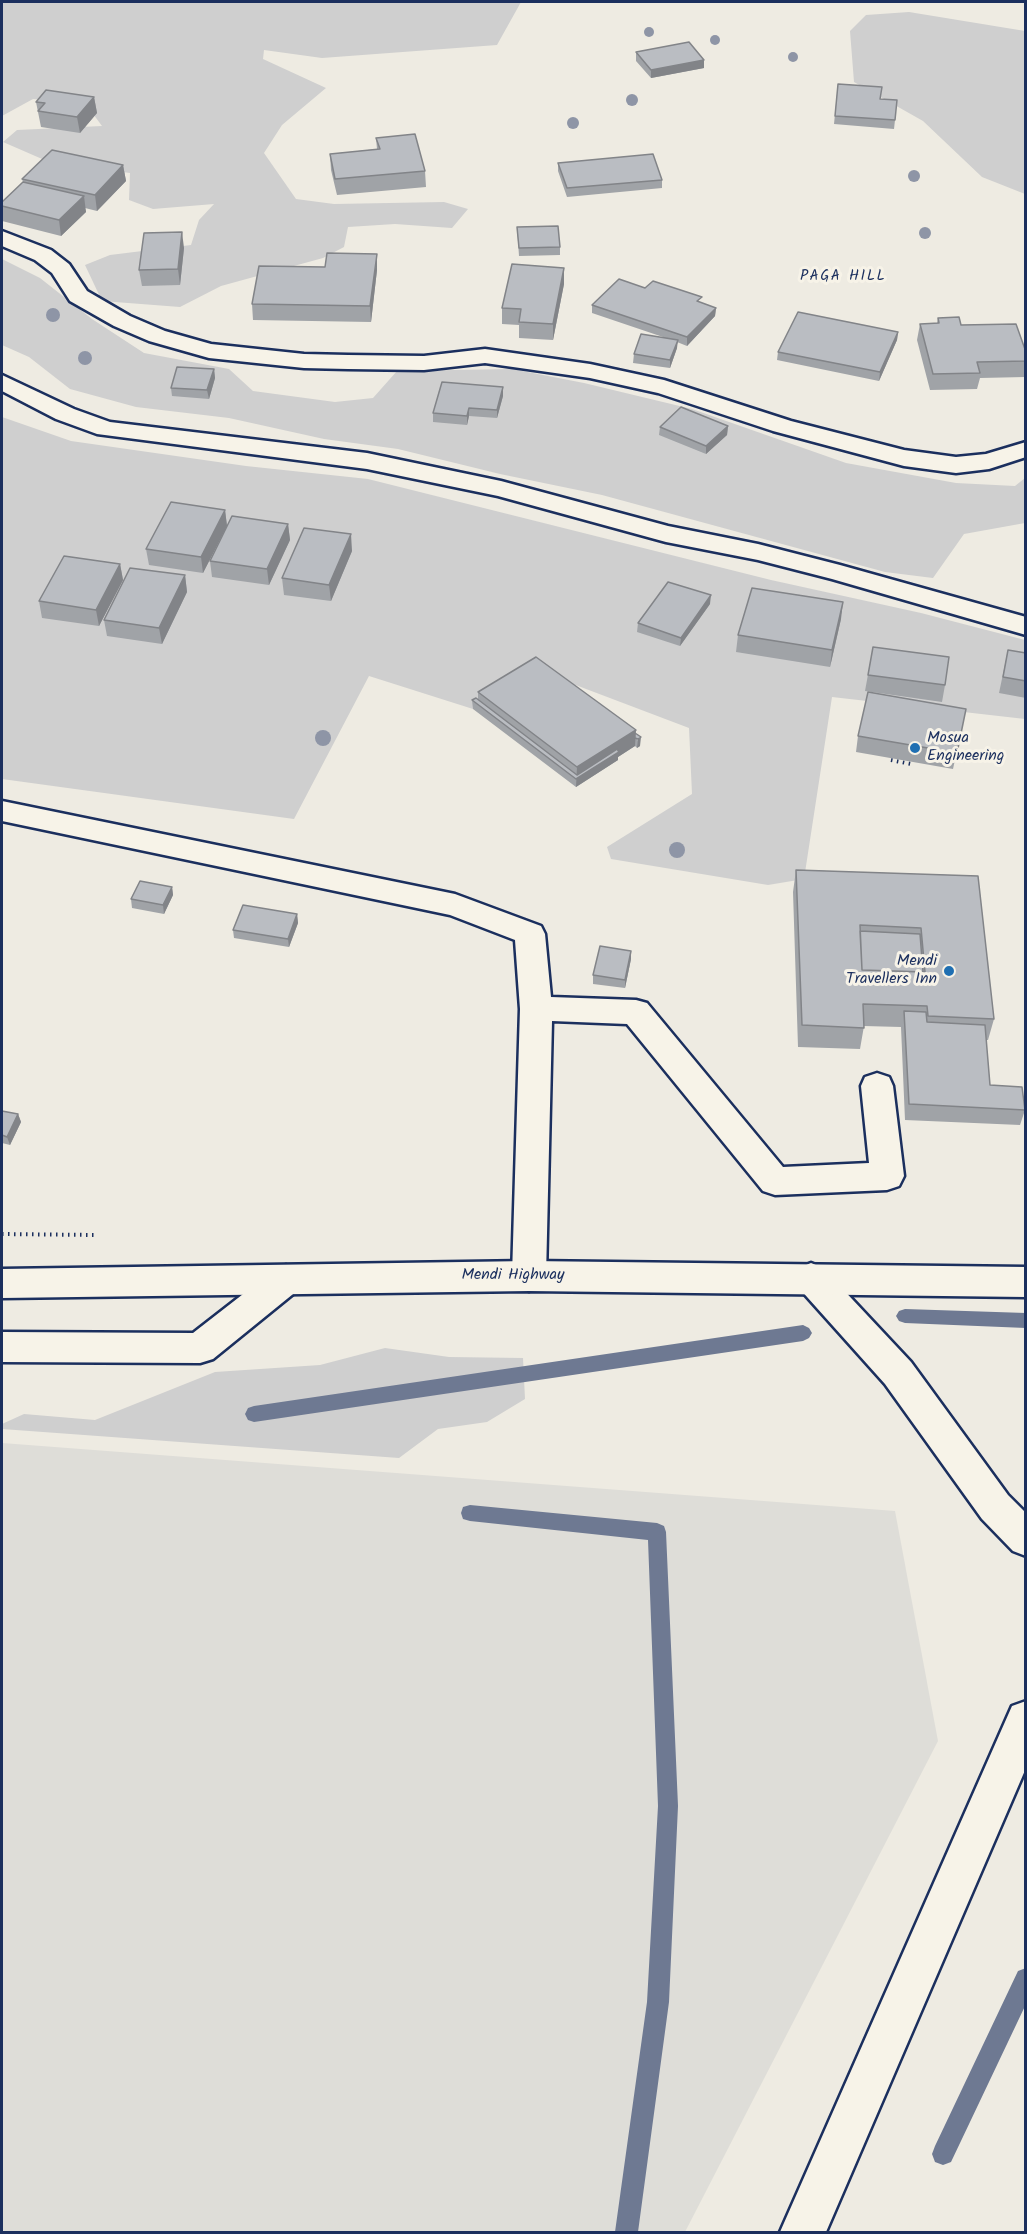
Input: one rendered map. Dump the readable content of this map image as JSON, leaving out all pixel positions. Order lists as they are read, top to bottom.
{
  "streets": {
    "street": ["Mendi Highway"]
  },
  "districts": ["PAGA HILL"],
  "places": ["Mosua Engineering", "Mendi Travellers Inn"]
}
